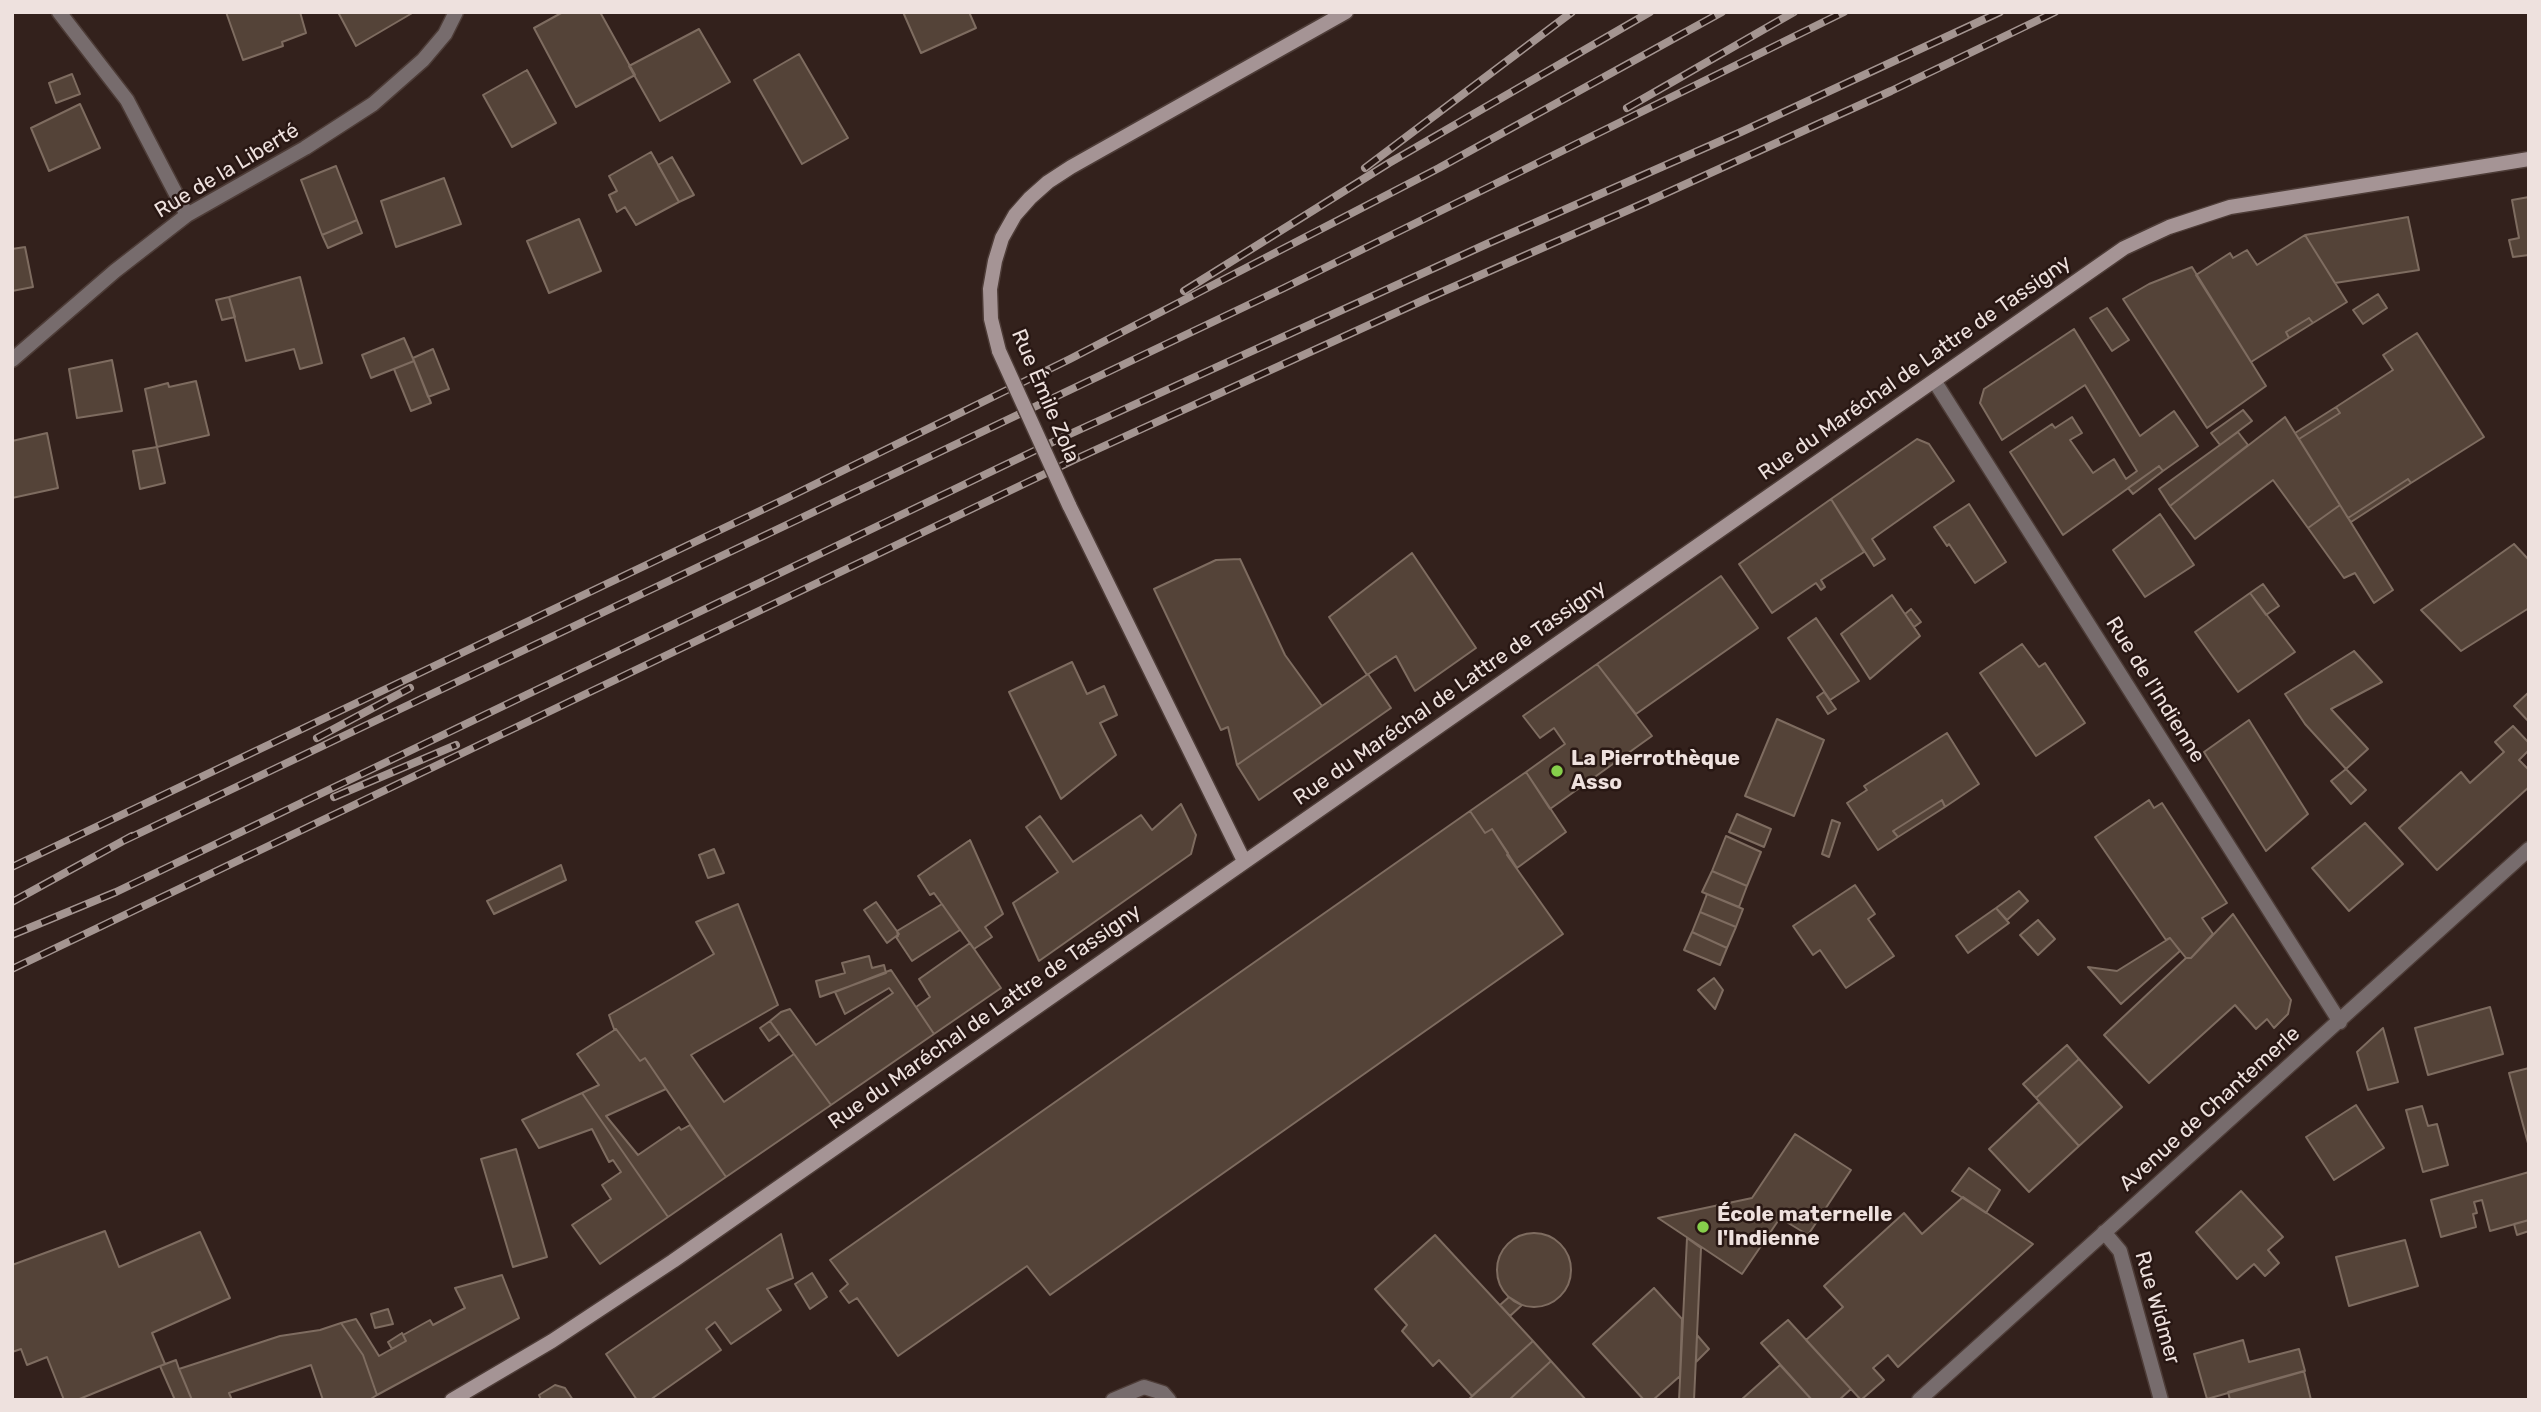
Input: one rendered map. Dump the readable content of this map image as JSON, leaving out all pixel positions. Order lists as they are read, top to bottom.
{
  "streets": {
    "main road": ["Rue du Maréchal de Lattre de Tassigny", "Rue Émile Zola"],
    "street": [
      "Rue de la Liberté",
      "Rue de l'Indienne",
      "Avenue de Chantemerle",
      "Rue Widmer"
    ]
  },
  "crossings": [
    ["Rue du Maréchal de Lattre de Tassigny", "Rue Émile Zola"],
    ["Rue du Maréchal de Lattre de Tassigny", "Rue de l'Indienne"],
    ["Rue de l'Indienne", "Avenue de Chantemerle"],
    ["Avenue de Chantemerle", "Rue Widmer"]
  ],
  "places": ["La Pierrothèque Asso", "École maternelle l'Indienne"]
}
